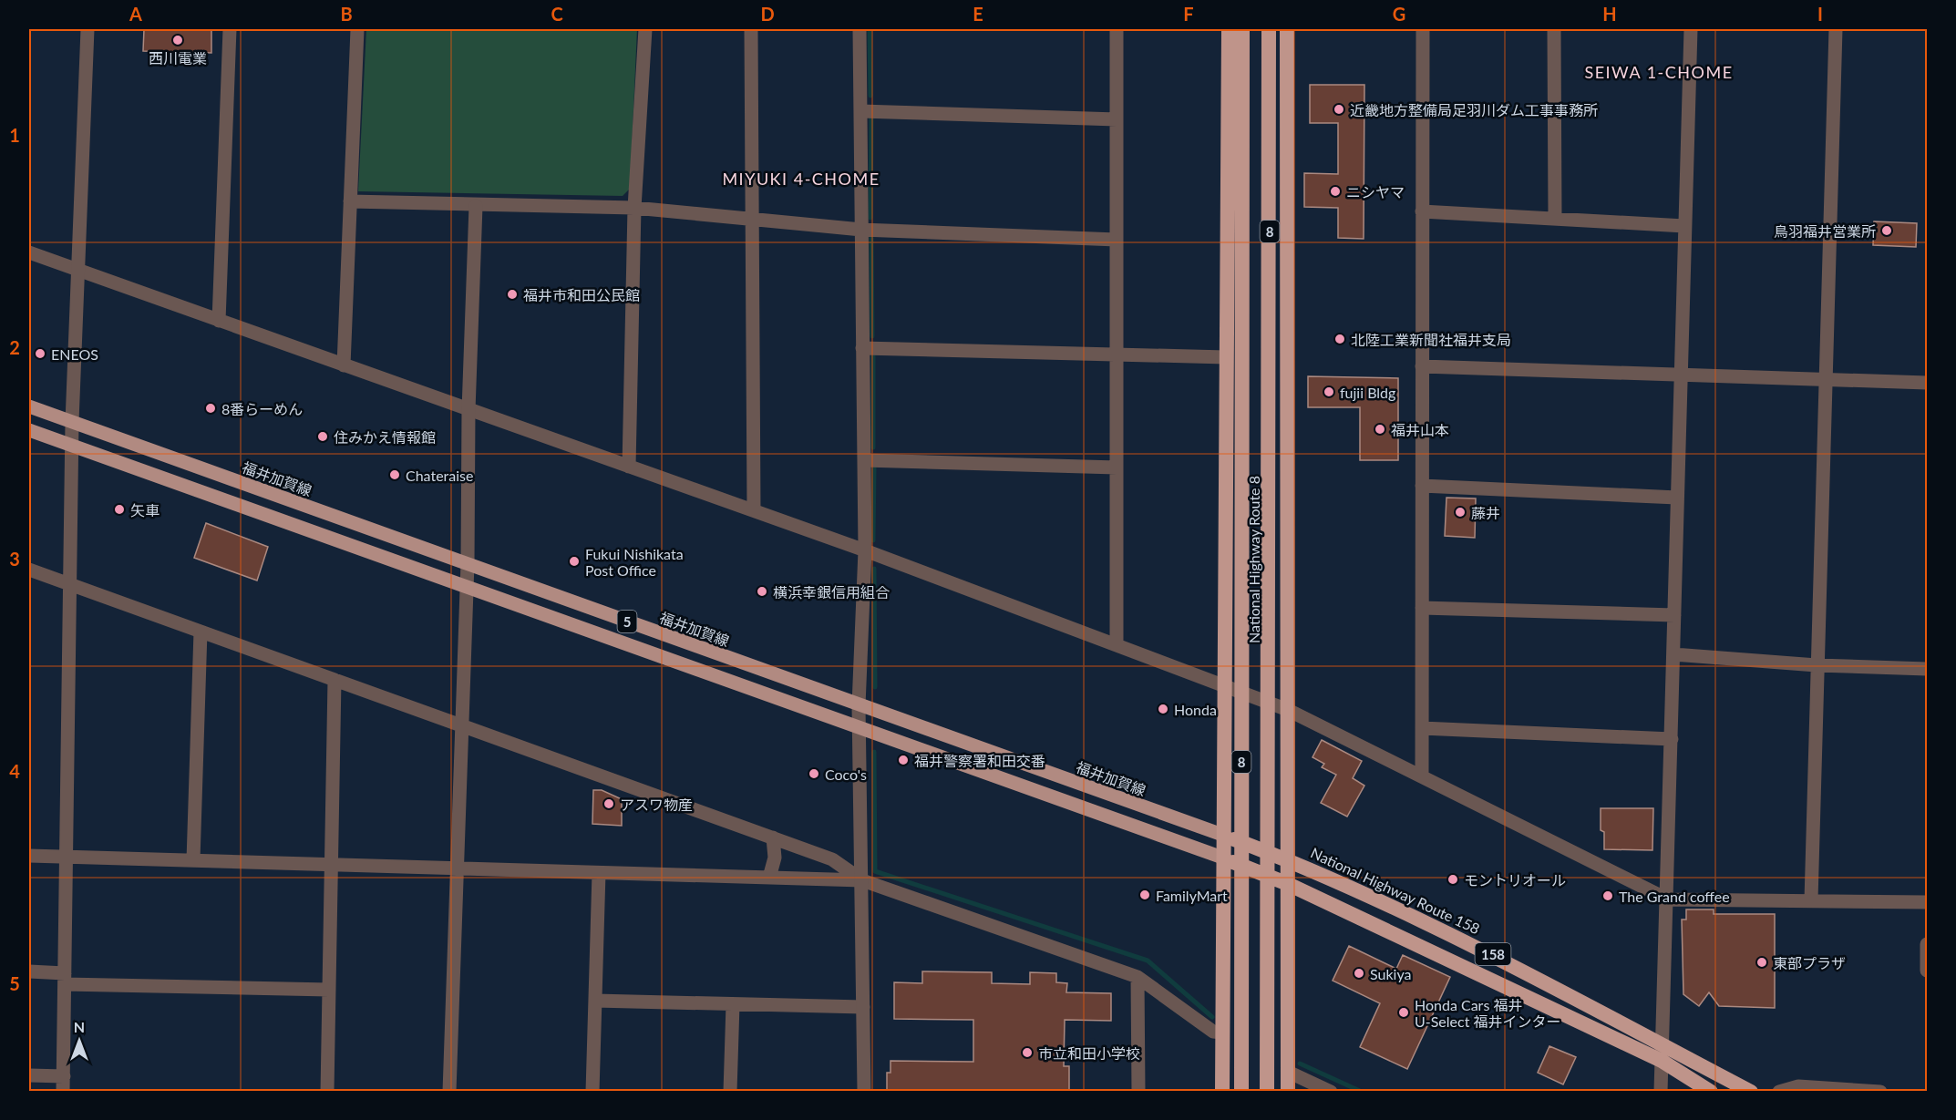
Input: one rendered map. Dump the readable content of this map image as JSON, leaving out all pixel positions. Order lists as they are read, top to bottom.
{
  "streets": {
    "highway": [
      "8",
      "National Highway Route 8",
      "National Highway Route 158",
      "158"
    ],
    "main road": ["福井加賀線", "5"]
  },
  "crossings": [
    ["福井加賀線", "National Highway Route 158"],
    ["5", "National Highway Route 158"]
  ],
  "districts": ["SEIWA 1-CHOME", "MIYUKI 4-CHOME"],
  "places": [
    "西川電業",
    "近畿地方整備局足羽川ダム工事事務所",
    "ニシヤマ",
    "鳥羽福井営業所",
    "福井市和田公民館",
    "北陸工業新聞社福井支局",
    "ENEOS",
    "fujii Bldg",
    "8番らーめん",
    "福井山本",
    "住みかえ情報館",
    "Chateraise",
    "矢車",
    "藤井",
    "Fukui Nishikata Post Office",
    "横浜幸銀信用組合",
    "Honda",
    "福井警察署和田交番",
    "Coco's",
    "アスワ物産",
    "モントリオール",
    "FamilyMart",
    "The Grand coffee",
    "東部プラザ",
    "Sukiya",
    "Honda Cars 福井 U-Select 福井インター",
    "市立和田小学校"
  ],
  "north": "top",
  "grid": {
    "columns": [
      "A",
      "B",
      "C",
      "D",
      "E",
      "F",
      "G",
      "H",
      "I"
    ],
    "rows": [
      "1",
      "2",
      "3",
      "4",
      "5"
    ]
  }
}
